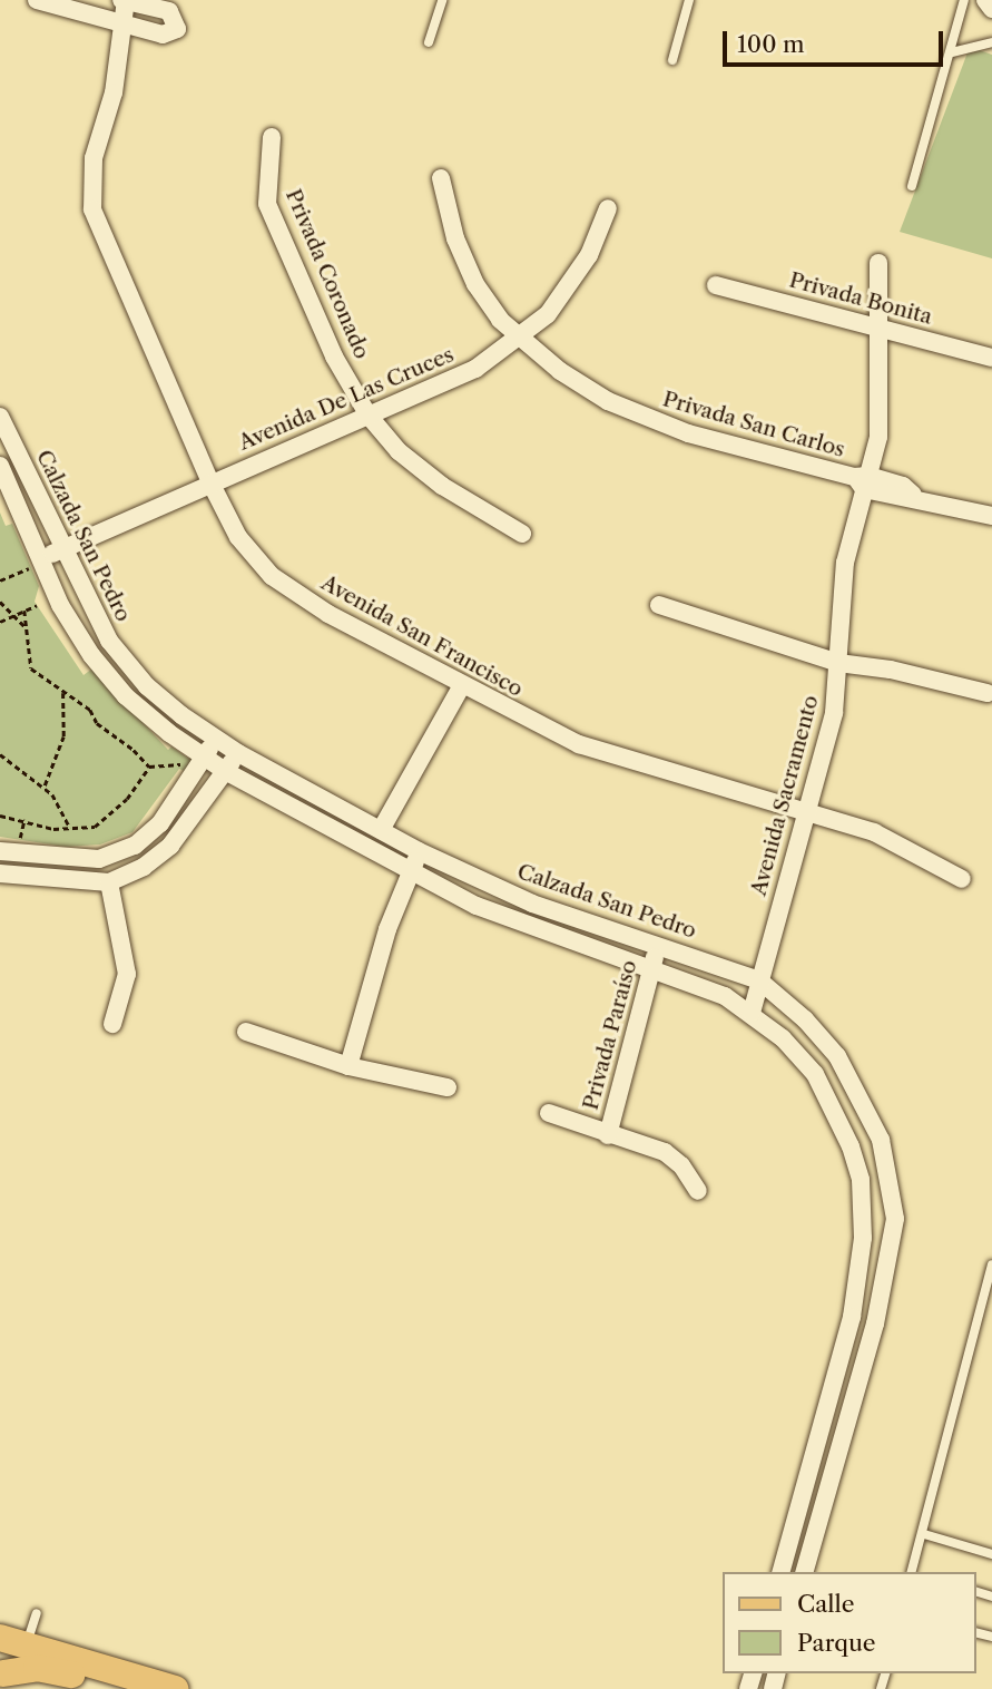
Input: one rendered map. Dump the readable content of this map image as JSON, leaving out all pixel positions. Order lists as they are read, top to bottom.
{
  "streets": {
    "street": [
      "Privada Coronado",
      "Privada Bonita",
      "Avenida De Las Cruces",
      "Privada San Carlos",
      "Calzada San Pedro",
      "Avenida San Francisco",
      "Avenida Sacramento",
      "Privada Paraíso"
    ]
  },
  "crossings": [
    ["Privada Coronado", "Avenida De Las Cruces"],
    ["Privada Bonita", "Avenida Sacramento"],
    ["Avenida De Las Cruces", "Privada San Carlos"],
    ["Avenida De Las Cruces", "Calzada San Pedro"],
    ["Avenida De Las Cruces", "Avenida San Francisco"],
    ["Privada San Carlos", "Avenida Sacramento"],
    ["Calzada San Pedro", "Avenida Sacramento"],
    ["Calzada San Pedro", "Privada Paraíso"],
    ["Avenida San Francisco", "Avenida Sacramento"]
  ],
  "legend": ["Calle", "Parque"],
  "scale_bar": "100 m"
}
